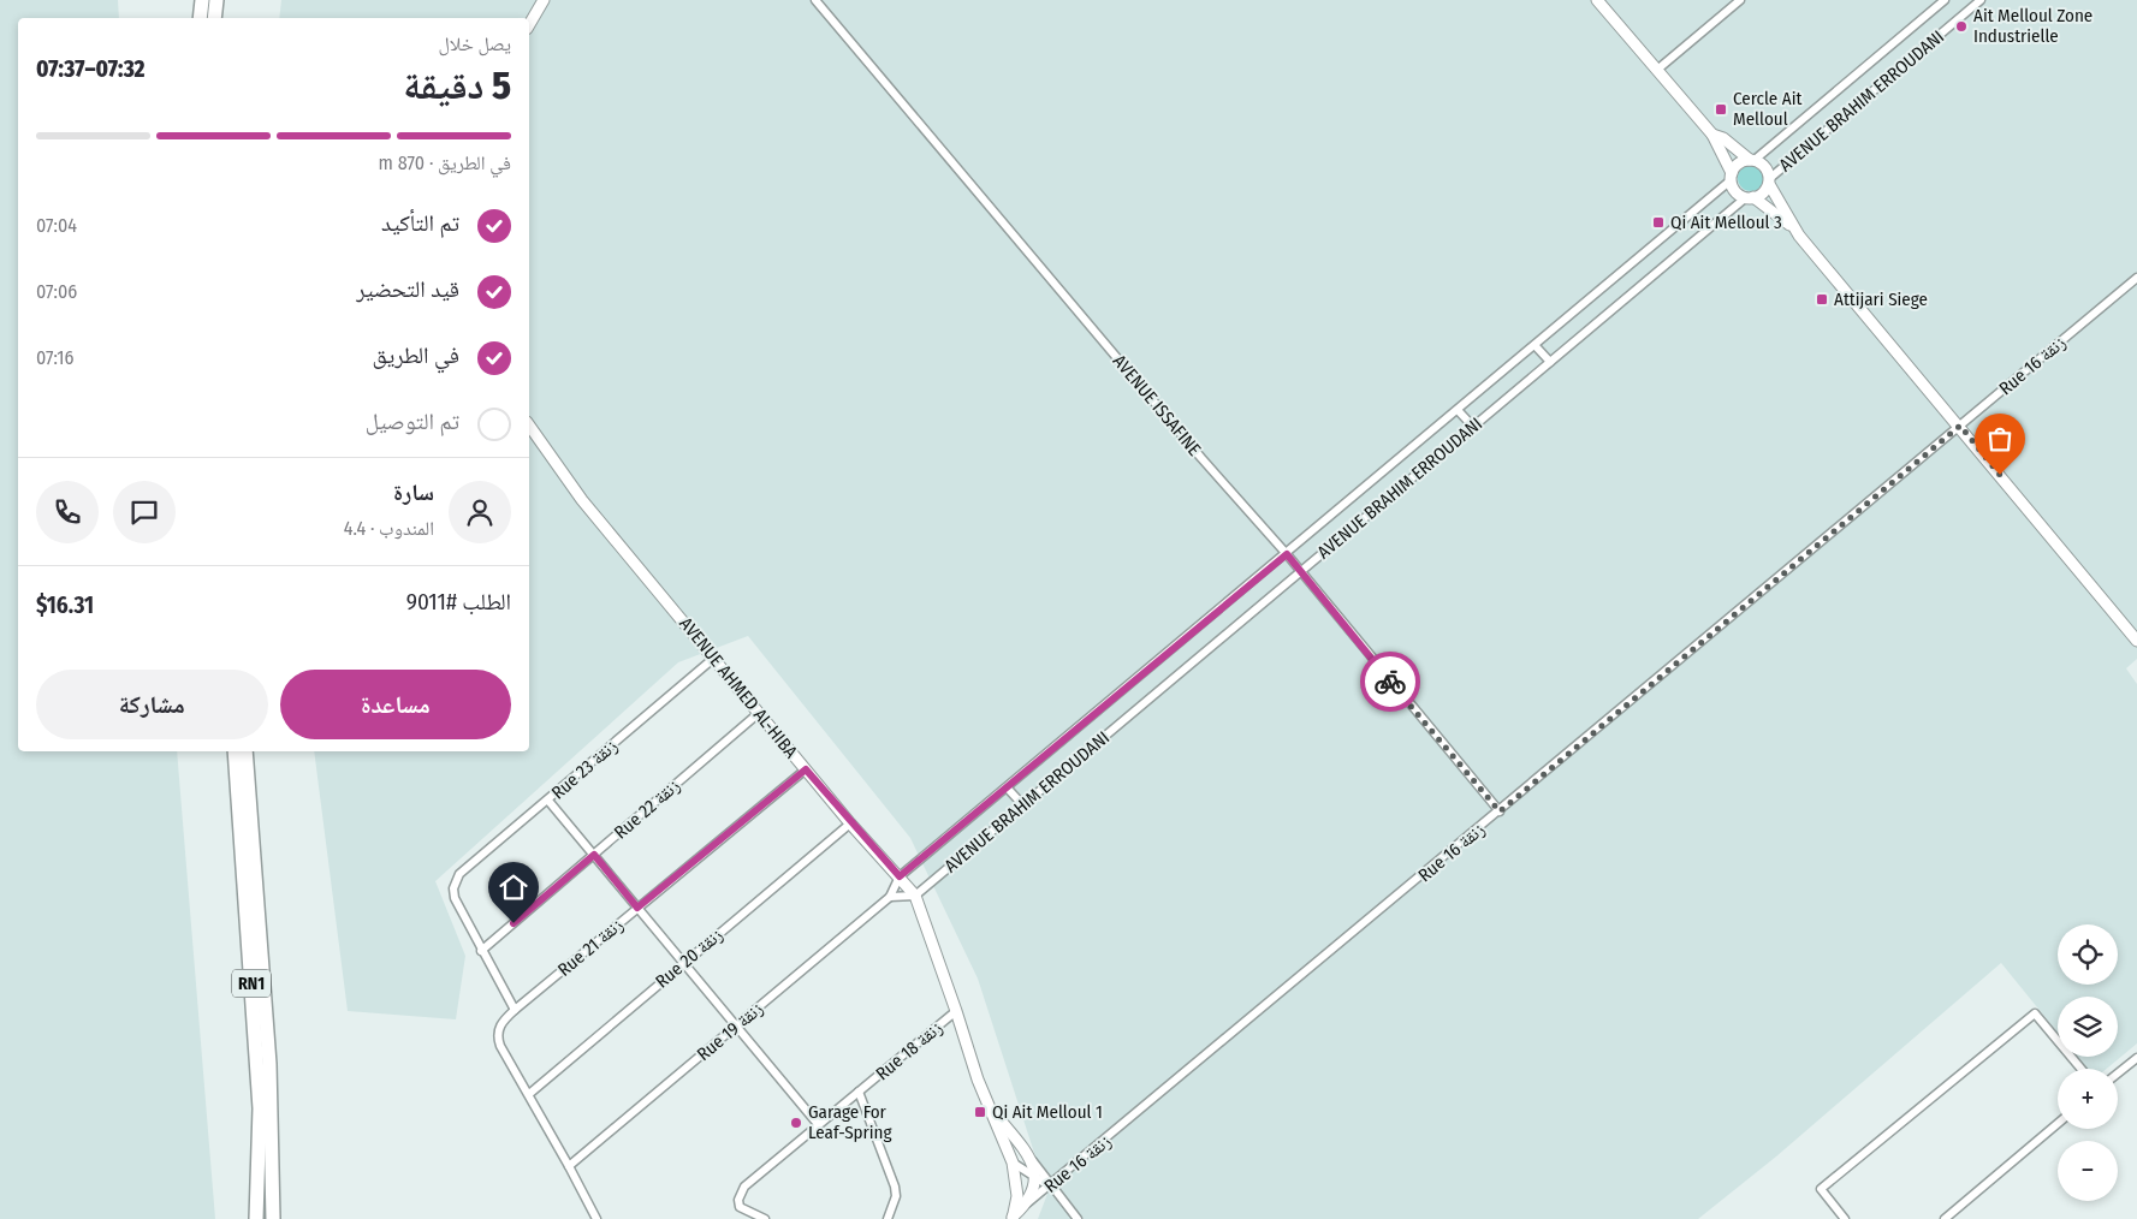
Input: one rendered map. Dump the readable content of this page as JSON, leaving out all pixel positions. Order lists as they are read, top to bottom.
{
  "streets": {
    "highway": ["RN1"],
    "street": [
      "AVENUE BRAHIM ERROUDANI",
      "Rue 16 زنقة",
      "AVENUE ISSAFINE",
      "AVENUE AHMED AL-HIBA",
      "Rue 23 زنقة",
      "Rue 22 زنقة",
      "Rue 21 زنقة",
      "Rue 20 زنقة",
      "Rue 19 زنقة",
      "Rue 18 زنقة"
    ]
  },
  "crossings": [
    ["AVENUE BRAHIM ERROUDANI", "AVENUE ISSAFINE"],
    ["AVENUE BRAHIM ERROUDANI", "AVENUE AHMED AL-HIBA"],
    ["AVENUE BRAHIM ERROUDANI", "Rue 19 زنقة"],
    ["Rue 16 زنقة", "AVENUE ISSAFINE"],
    ["Rue 16 زنقة", "AVENUE AHMED AL-HIBA"],
    ["AVENUE AHMED AL-HIBA", "Rue 23 زنقة"],
    ["AVENUE AHMED AL-HIBA", "Rue 22 زنقة"],
    ["AVENUE AHMED AL-HIBA", "Rue 21 زنقة"],
    ["AVENUE AHMED AL-HIBA", "Rue 20 زنقة"],
    ["AVENUE AHMED AL-HIBA", "Rue 19 زنقة"],
    ["AVENUE AHMED AL-HIBA", "Rue 18 زنقة"],
    ["Rue 23 زنقة", "Rue 22 زنقة"],
    ["Rue 21 زنقة", "Rue 20 زنقة"]
  ],
  "places": {
    "other": ["Ait Melloul Zone Industrielle", "Garage For Leaf-Spring"],
    "transit": [
      "Cercle Ait Melloul",
      "Qi Ait Melloul 3",
      "Attijari Siege",
      "Qi Ait Melloul 1"
    ]
  },
  "page": {
    "heading": ["5 دقيقة", "يصل خلال", "07:32–07:37"],
    "panel": [
      "سارة",
      "المندوب · 4.4",
      "الطلب #9011",
      "$16.31"
    ],
    "bar": "في الطريق · 870 m",
    "list": [
      ["تم التأكيد", "07:04"],
      ["قيد التحضير", "07:06"],
      ["في الطريق", "07:16"],
      "تم التوصيل"
    ],
    "buttons": ["مساعدة", "مشاركة"],
    "map_buttons": ["+", "−"]
  }
}
